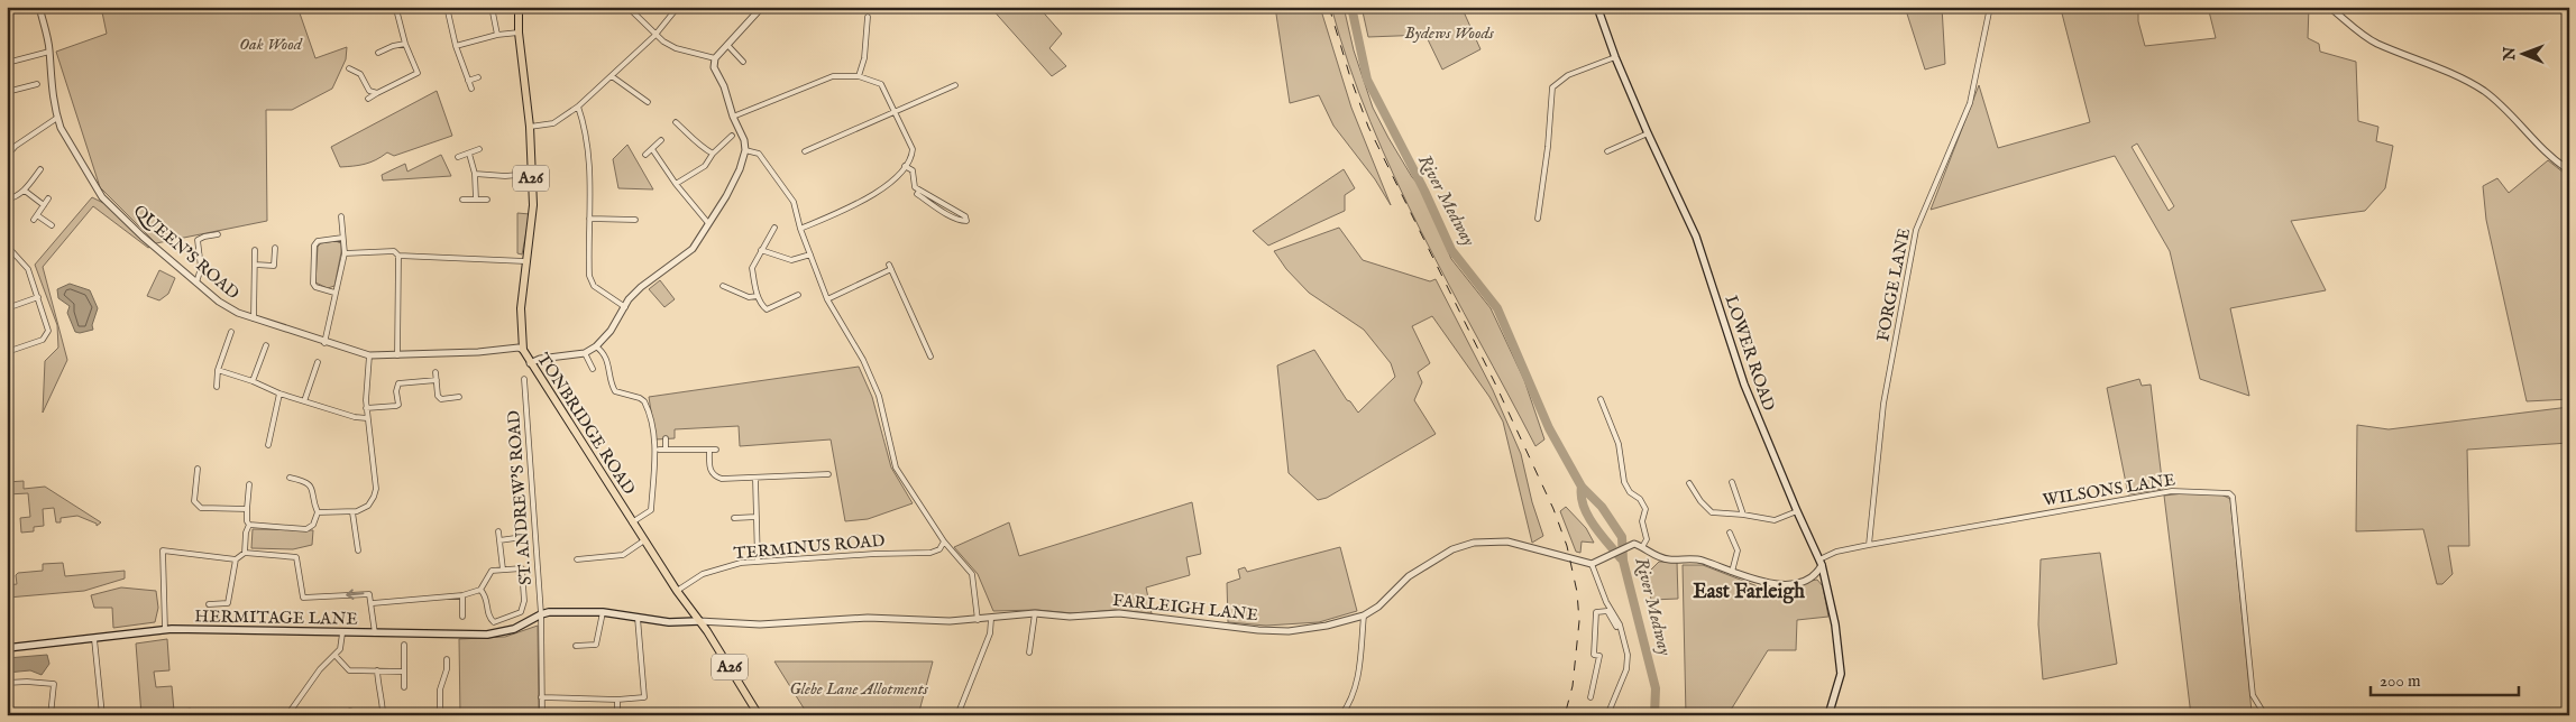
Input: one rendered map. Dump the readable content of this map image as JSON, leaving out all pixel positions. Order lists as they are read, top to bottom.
{
  "streets": {
    "main road": [
      "A26",
      "LOWER ROAD",
      "TONBRIDGE ROAD",
      "HERMITAGE LANE"
    ],
    "street": [
      "QUEEN'S ROAD",
      "FORGE LANE",
      "WILSONS LANE",
      "ST. ANDREW'S ROAD",
      "TERMINUS ROAD",
      "FARLEIGH LANE"
    ]
  },
  "crossings": [
    ["QUEEN'S ROAD", "TONBRIDGE ROAD"],
    ["FORGE LANE", "WILSONS LANE"],
    ["TONBRIDGE ROAD", "TERMINUS ROAD"],
    ["TONBRIDGE ROAD", "FARLEIGH LANE"],
    ["ST. ANDREW'S ROAD", "HERMITAGE LANE"]
  ],
  "districts": ["East Farleigh"],
  "water": ["River Medway"],
  "parks": ["Bydews Woods", "Oak Wood", "Glebe Lane Allotments"],
  "scale_bar": "200 m",
  "north": "left"
}
